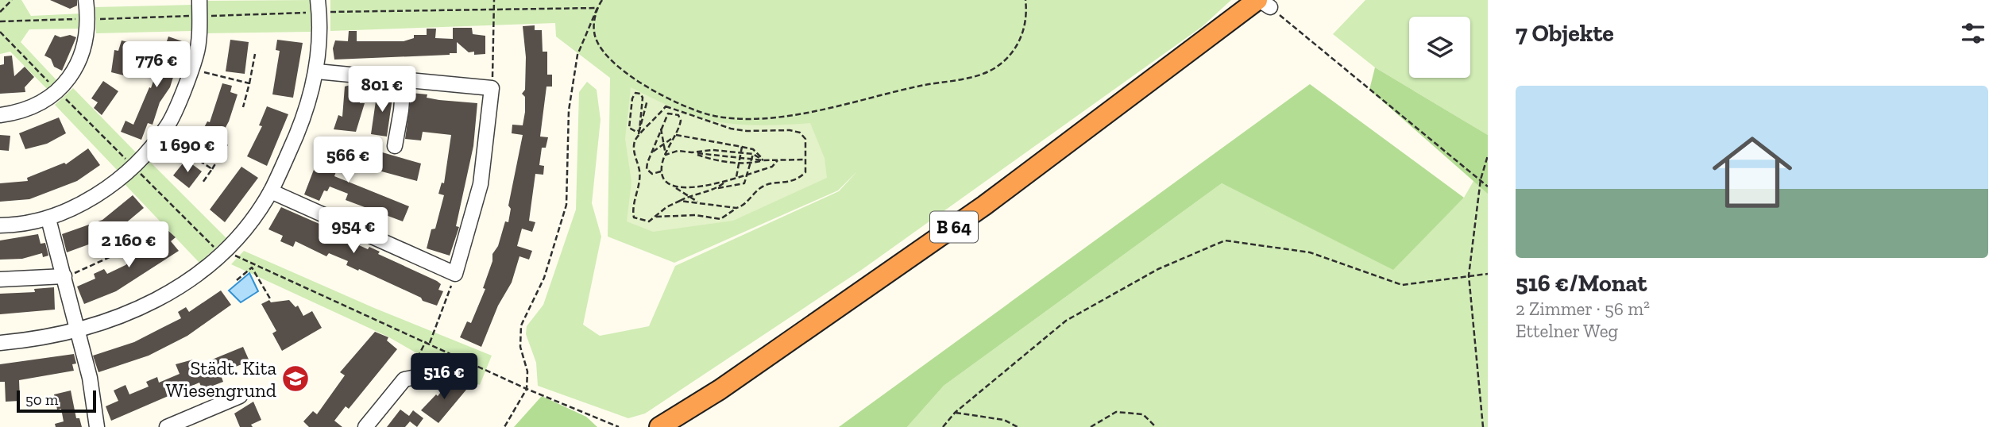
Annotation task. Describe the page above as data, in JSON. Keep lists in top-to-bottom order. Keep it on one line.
{"streets":{"highway":["B 64"]},"places":{"school or university":["Städt. Kita Wiesengrund"]},"scale_bar":"50 m","page":{"heading":"7 Objekte","price":["776 €","801 €","1 690 €","566 €","954 €","2 160 €","516 €"],"list":[{"name":"516 €/Monat","note":"2 Zimmer · 56 m² · Ettelner Weg"}],"scale":"50 m"}}
